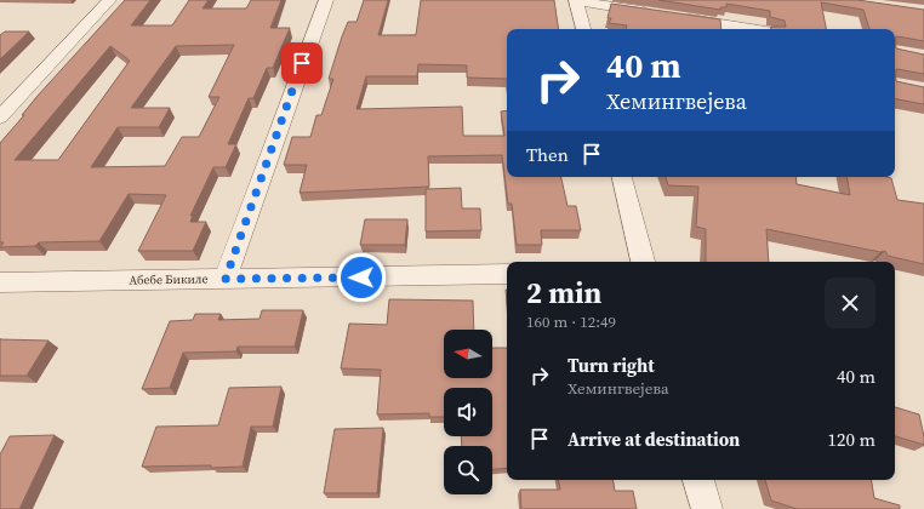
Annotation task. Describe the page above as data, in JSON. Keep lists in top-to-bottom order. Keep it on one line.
{"streets":{"street":["Абебе Бикиле"]},"north":"left","page":{"turn":["40 m","Хемингвејева"],"then":"Then","heading":["2 min","160 m · 12:49"],"list":[{"name":"Turn right","note":"Хемингвејева","value":"40 m"},{"name":"Arrive at destination","value":"120 m"}]}}
